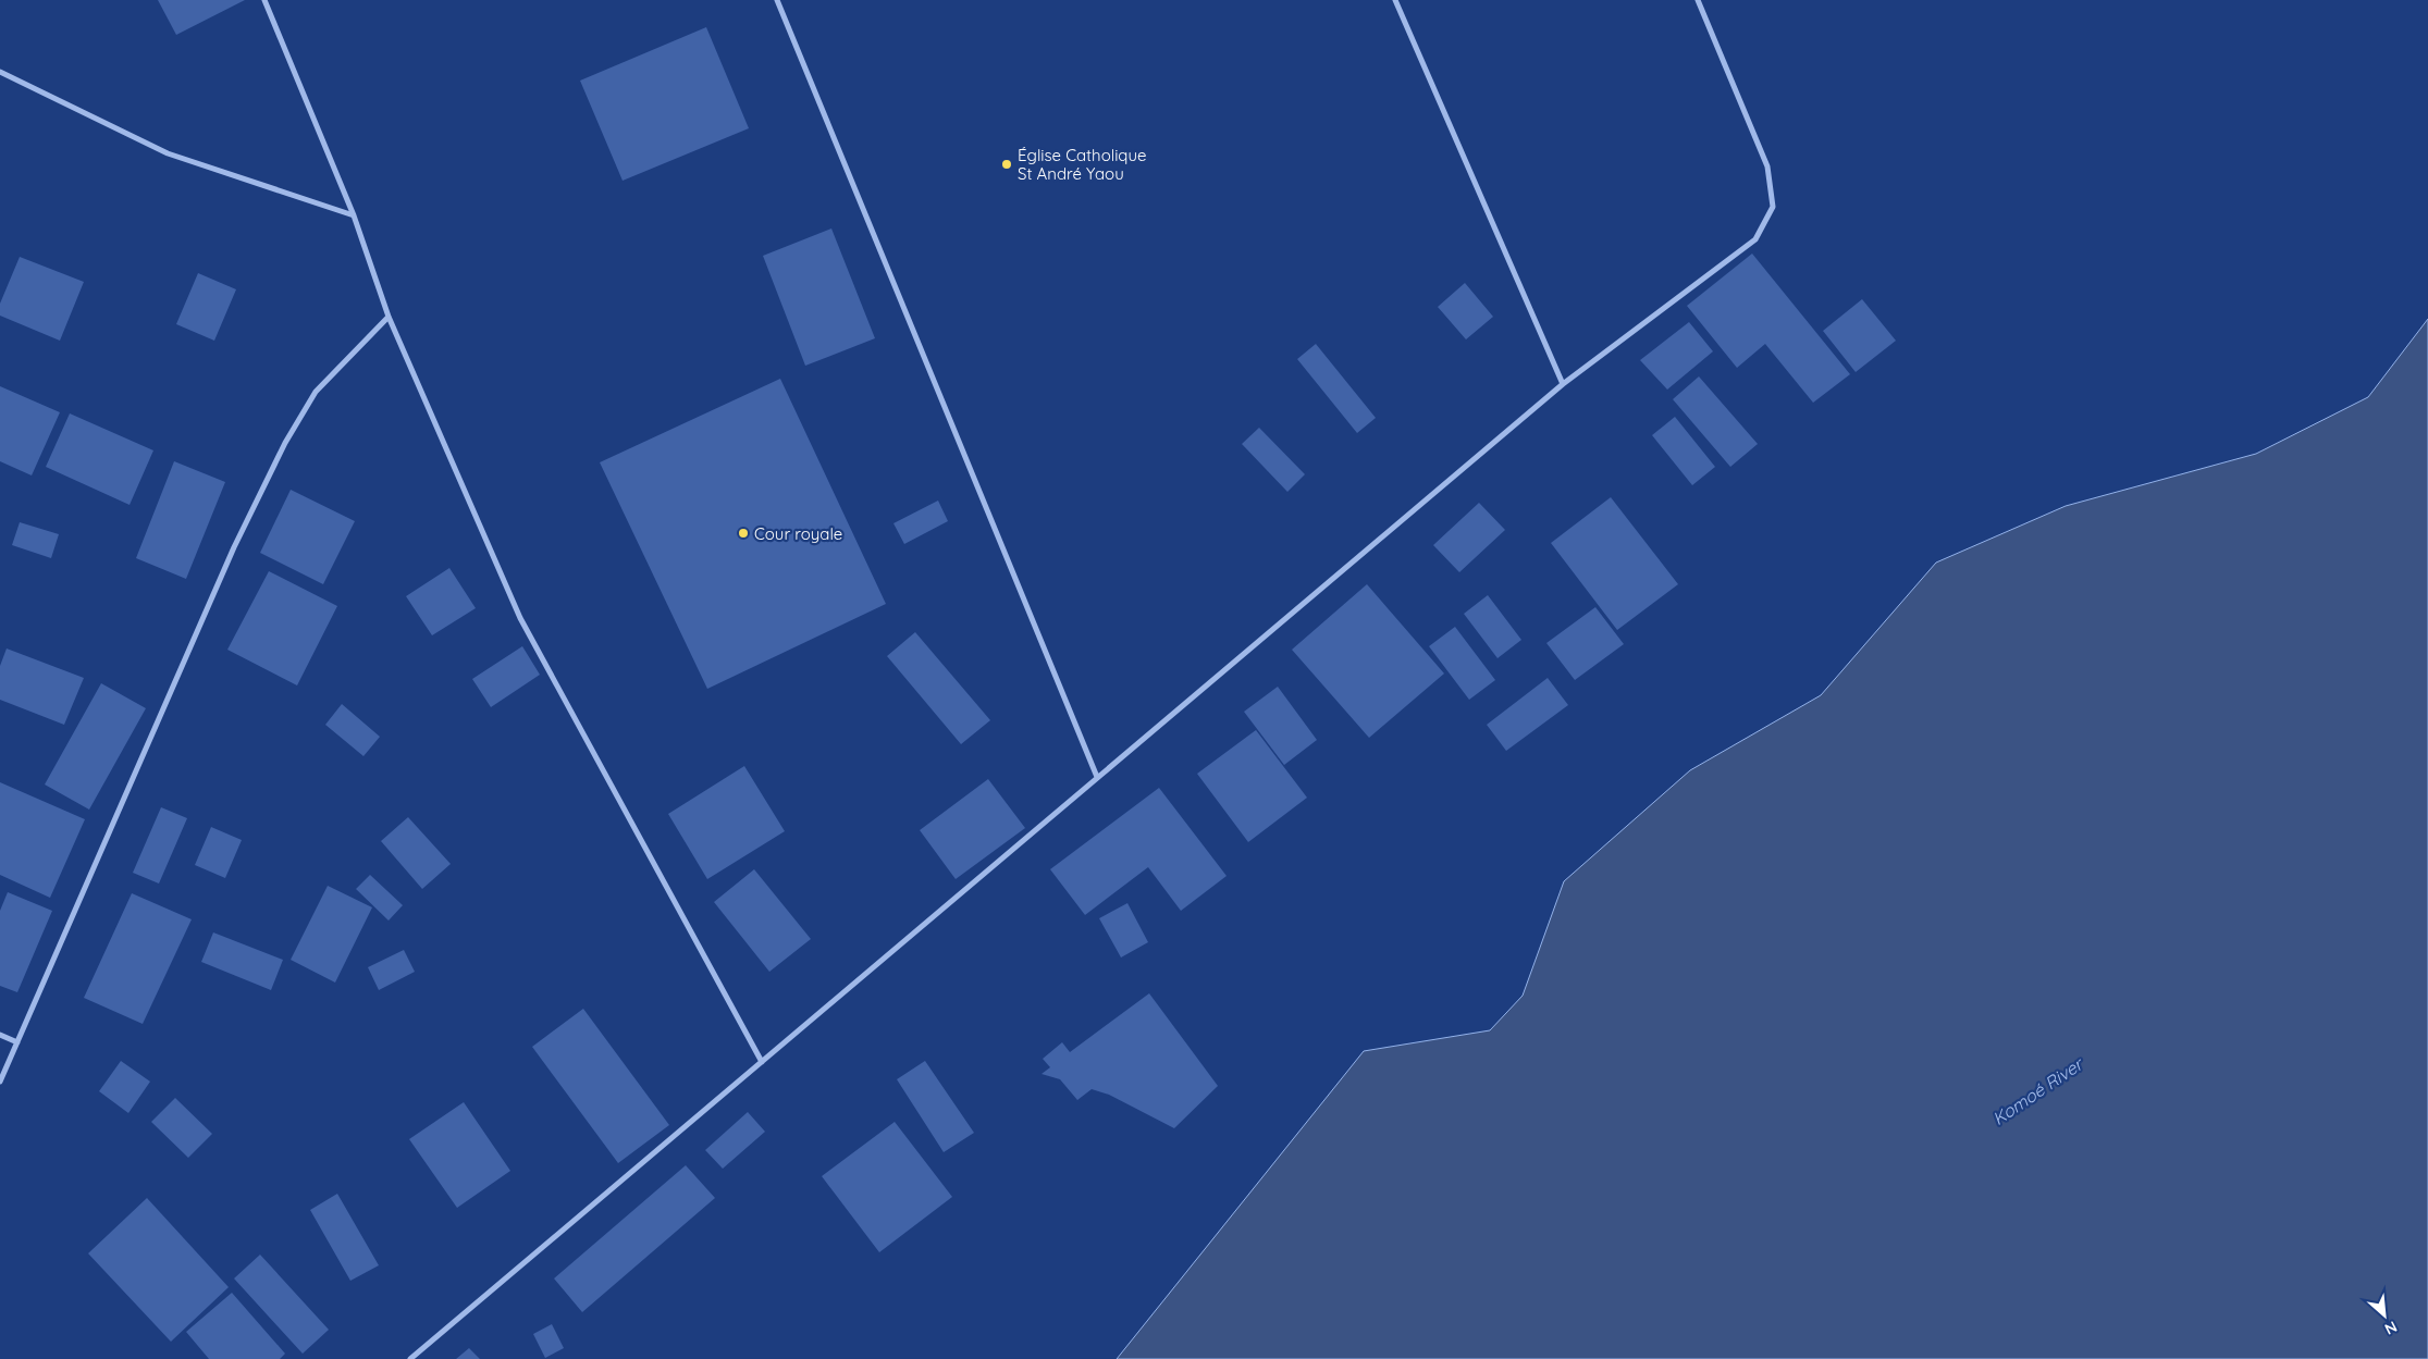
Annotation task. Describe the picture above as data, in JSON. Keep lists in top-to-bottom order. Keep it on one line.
{"water":["Komoé River"],"places":["Église Catholique St André Yaou","Cour royale"],"north":"bottom right"}
